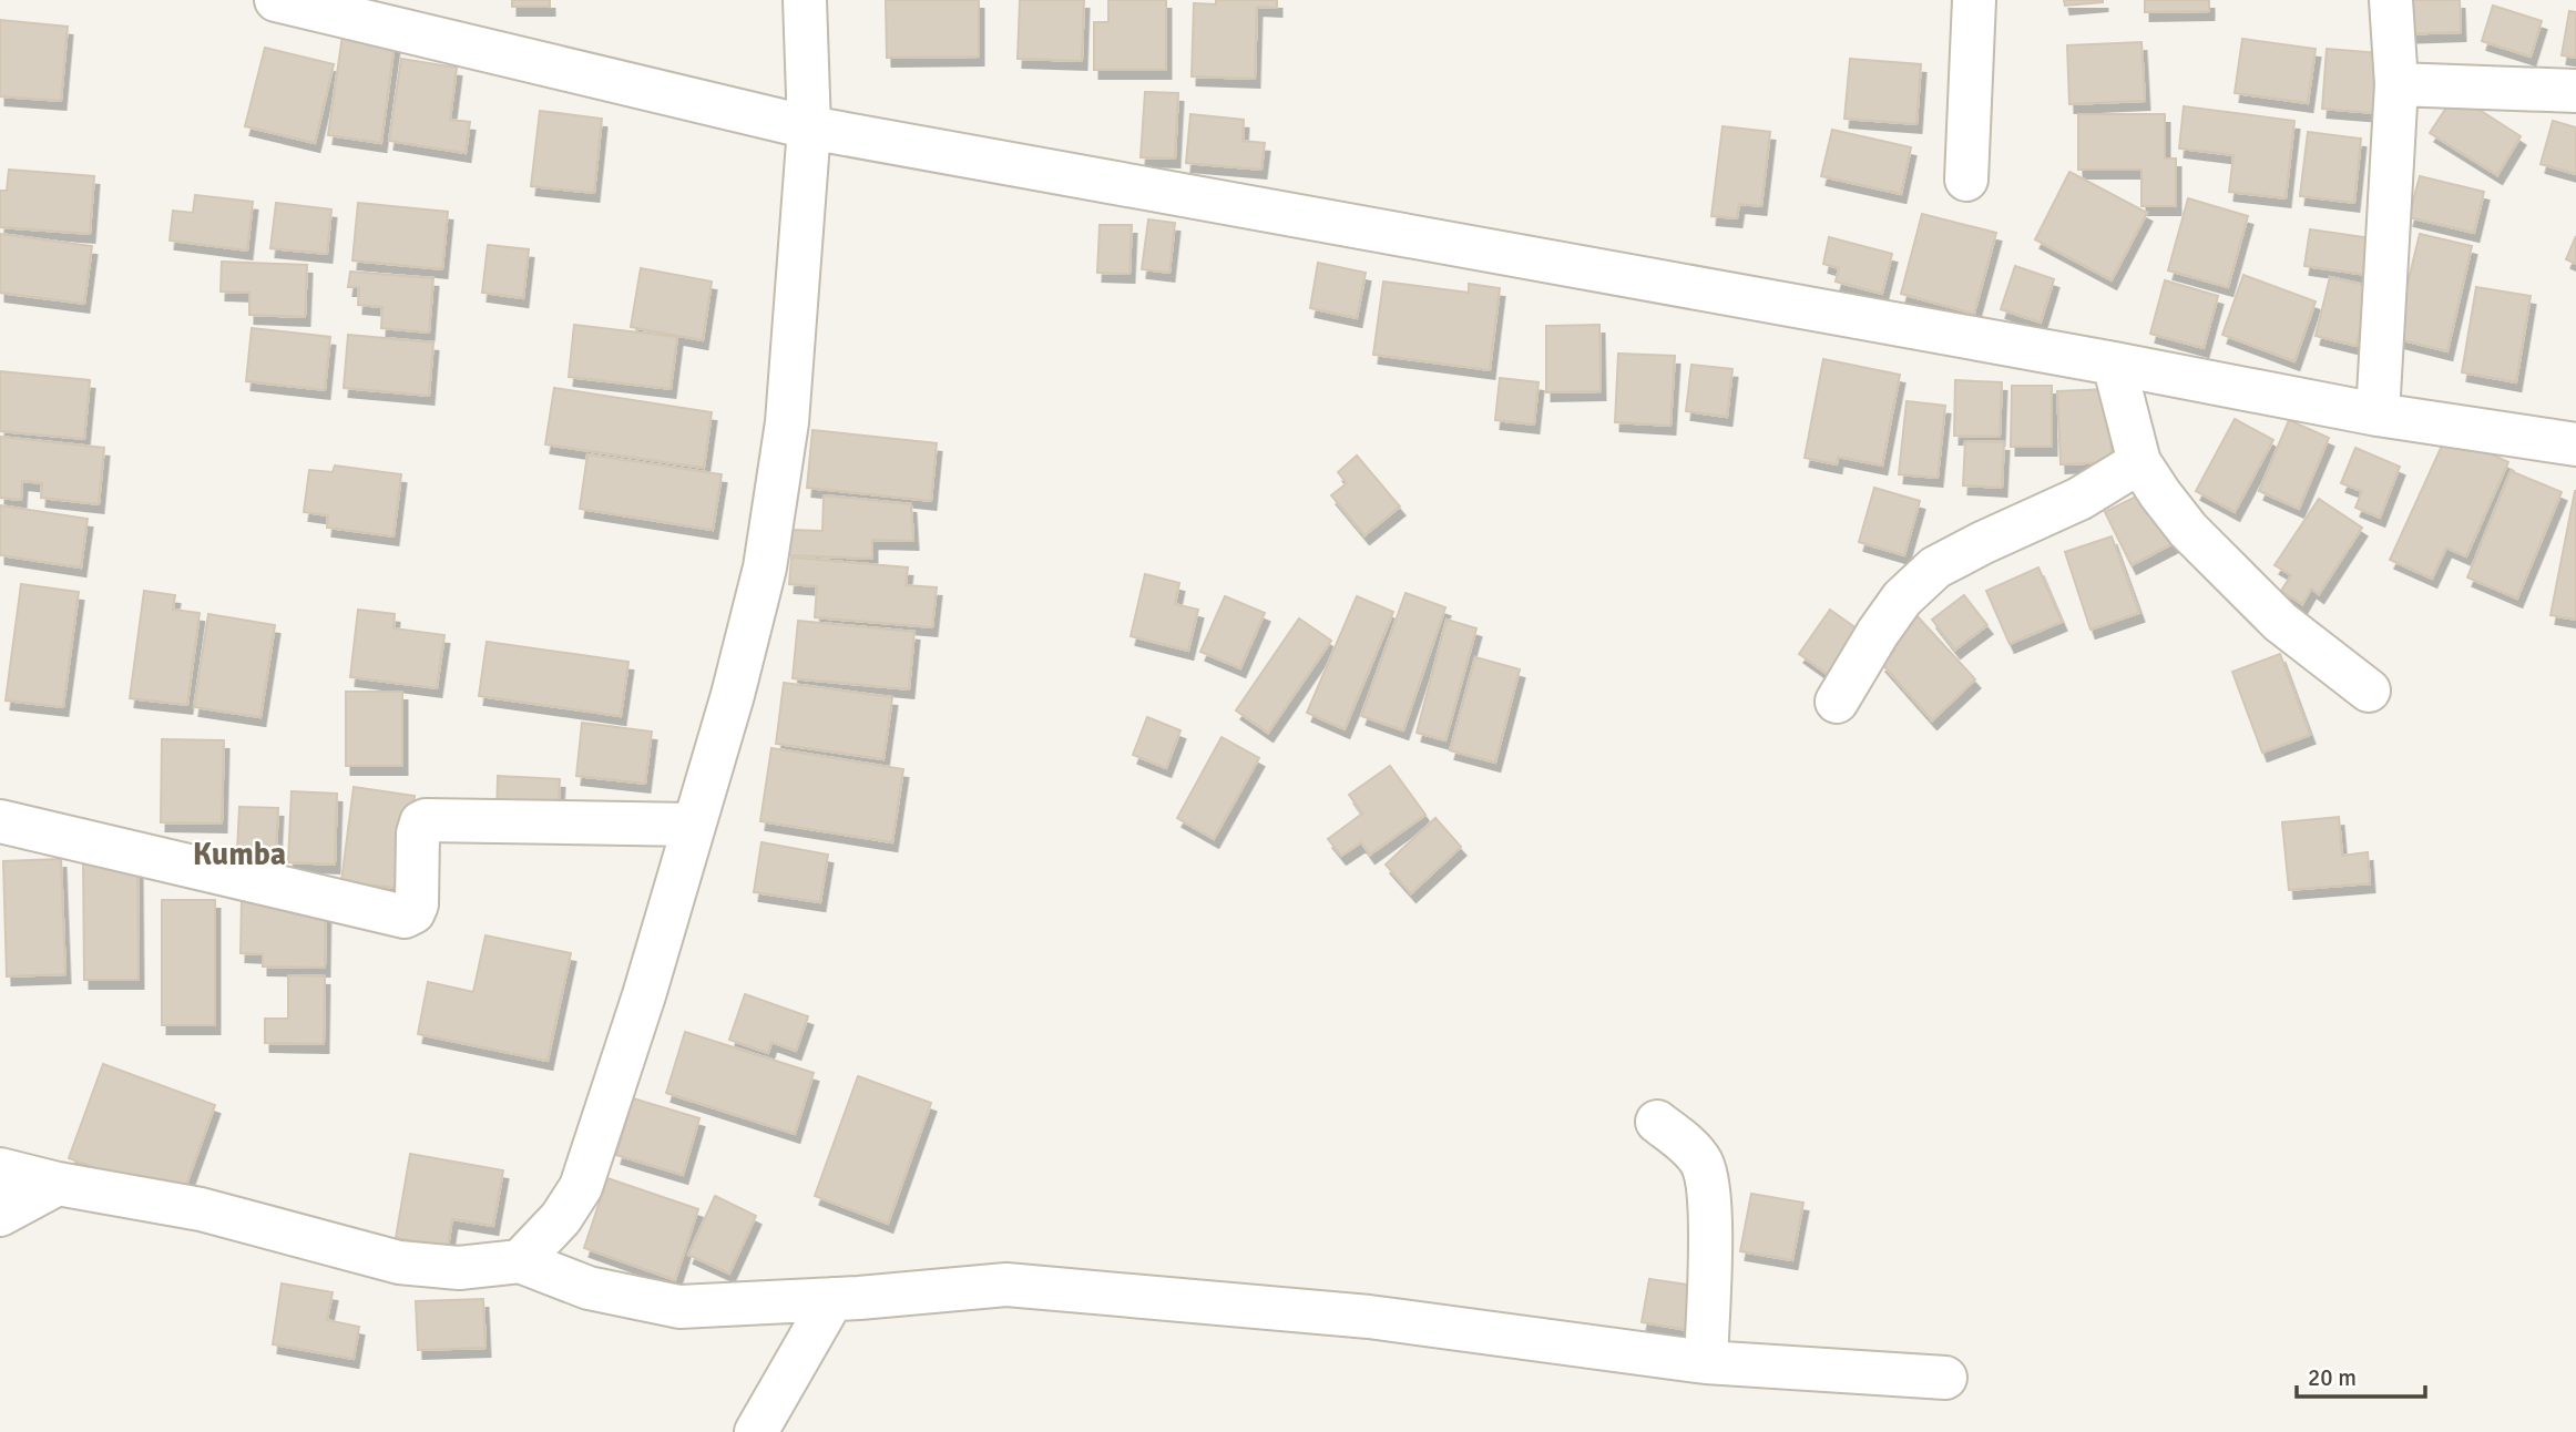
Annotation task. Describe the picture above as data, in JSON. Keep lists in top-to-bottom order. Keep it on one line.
{"districts":["Kumba"],"scale_bar":"20 m"}
